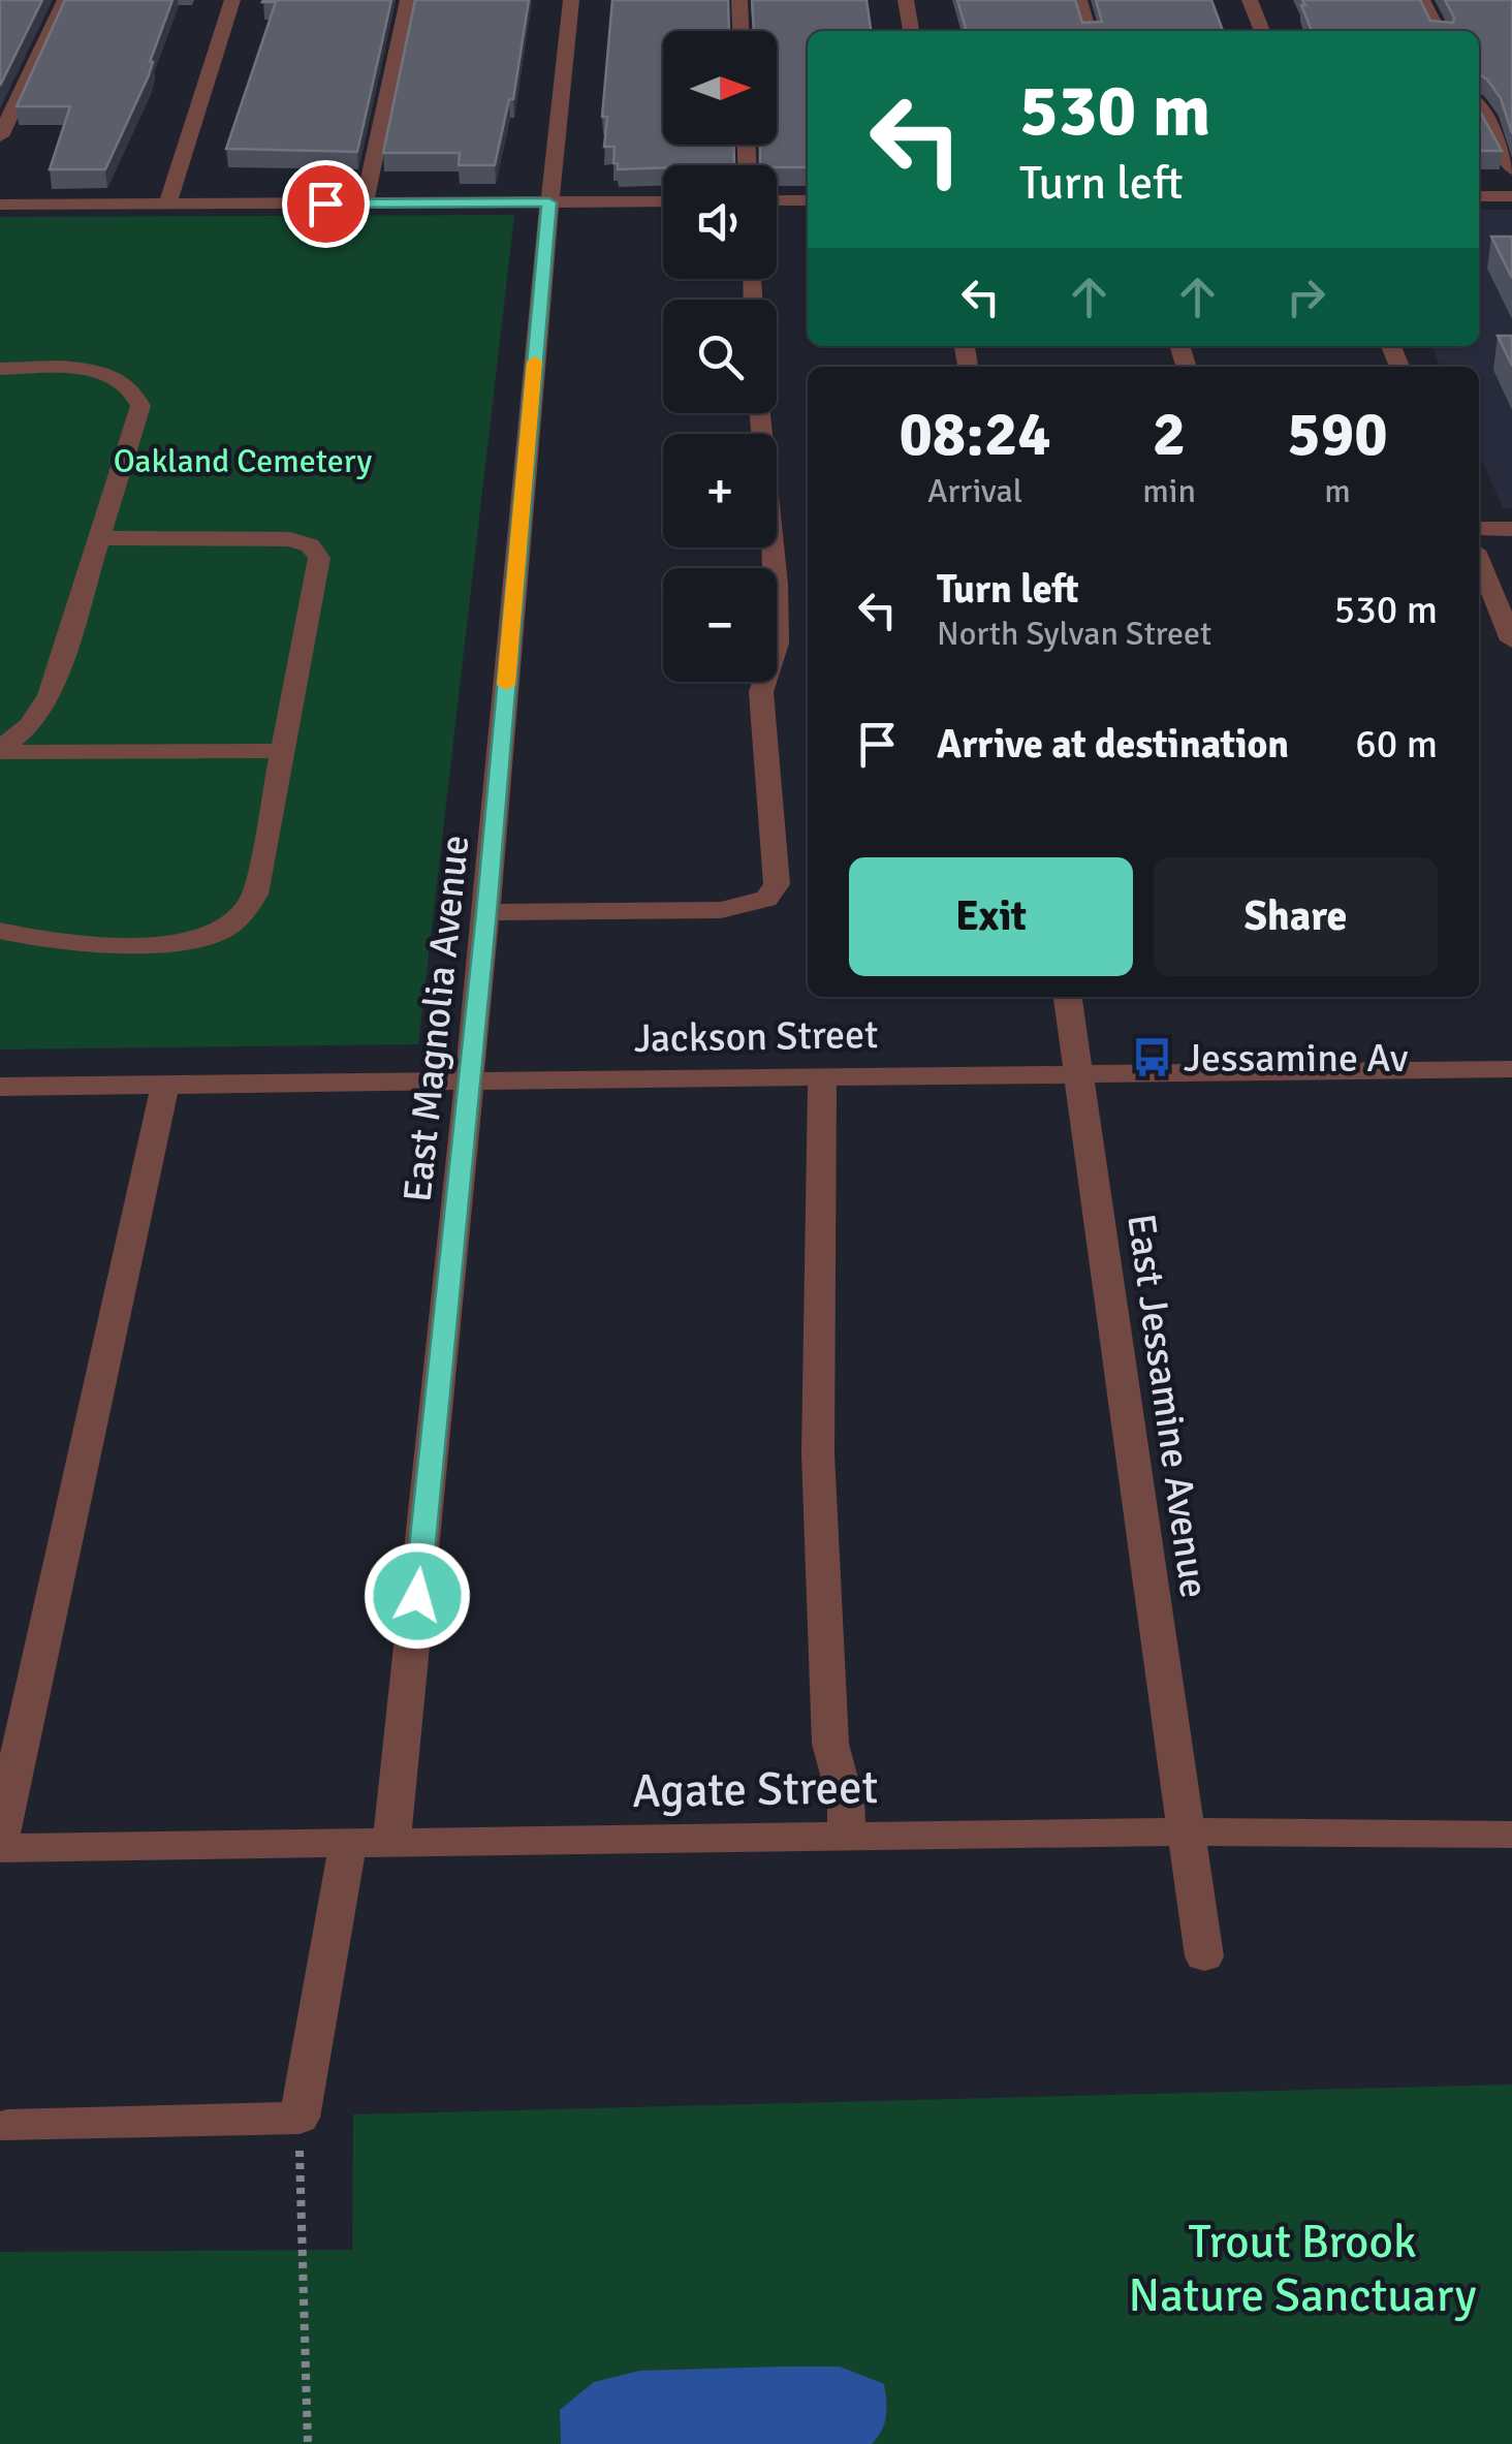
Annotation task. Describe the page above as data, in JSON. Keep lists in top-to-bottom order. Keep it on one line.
{"streets":{"street":["East Magnolia Avenue","Jackson Street","East Jessamine Avenue","Agate Street"]},"crossings":[["East Magnolia Avenue","Jackson Street"],["East Magnolia Avenue","Agate Street"],["Jackson Street","East Jessamine Avenue"],["East Jessamine Avenue","Agate Street"]],"parks":["Oakland Cemetery","Trout Brook Nature Sanctuary"],"places":{"bus stop":["Jessamine Av"]},"north":"right","page":{"map_buttons":["+","−"],"turn":["530 m","Turn left"],"eta":["08:24","Arrival","2","min","590","m"],"list":[{"name":"Turn left","note":"North Sylvan Street","value":"530 m"},{"name":"Arrive at destination","value":"60 m"}],"buttons":["Exit","Share"]}}
